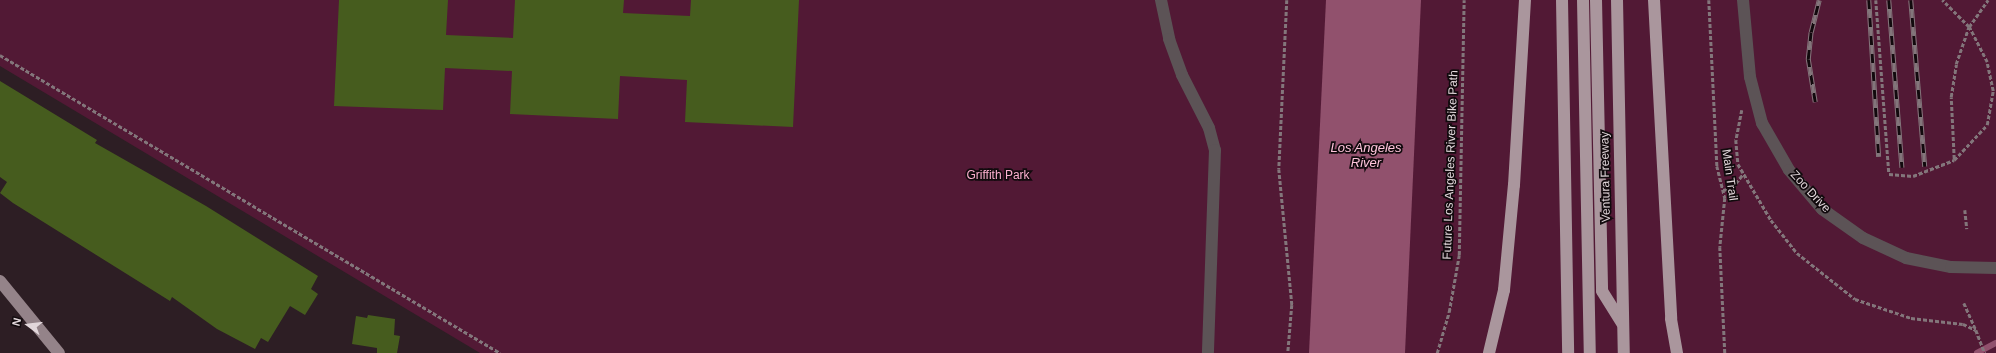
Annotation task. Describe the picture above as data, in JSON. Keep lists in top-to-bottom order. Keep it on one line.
{"streets":{"highway":["Ventura Freeway"],"street":["Zoo Drive"],"path":["Future Los Angeles River Bike Path","Main Trail"]},"water":["Los Angeles River"],"parks":["Griffith Park"],"north":"left"}
